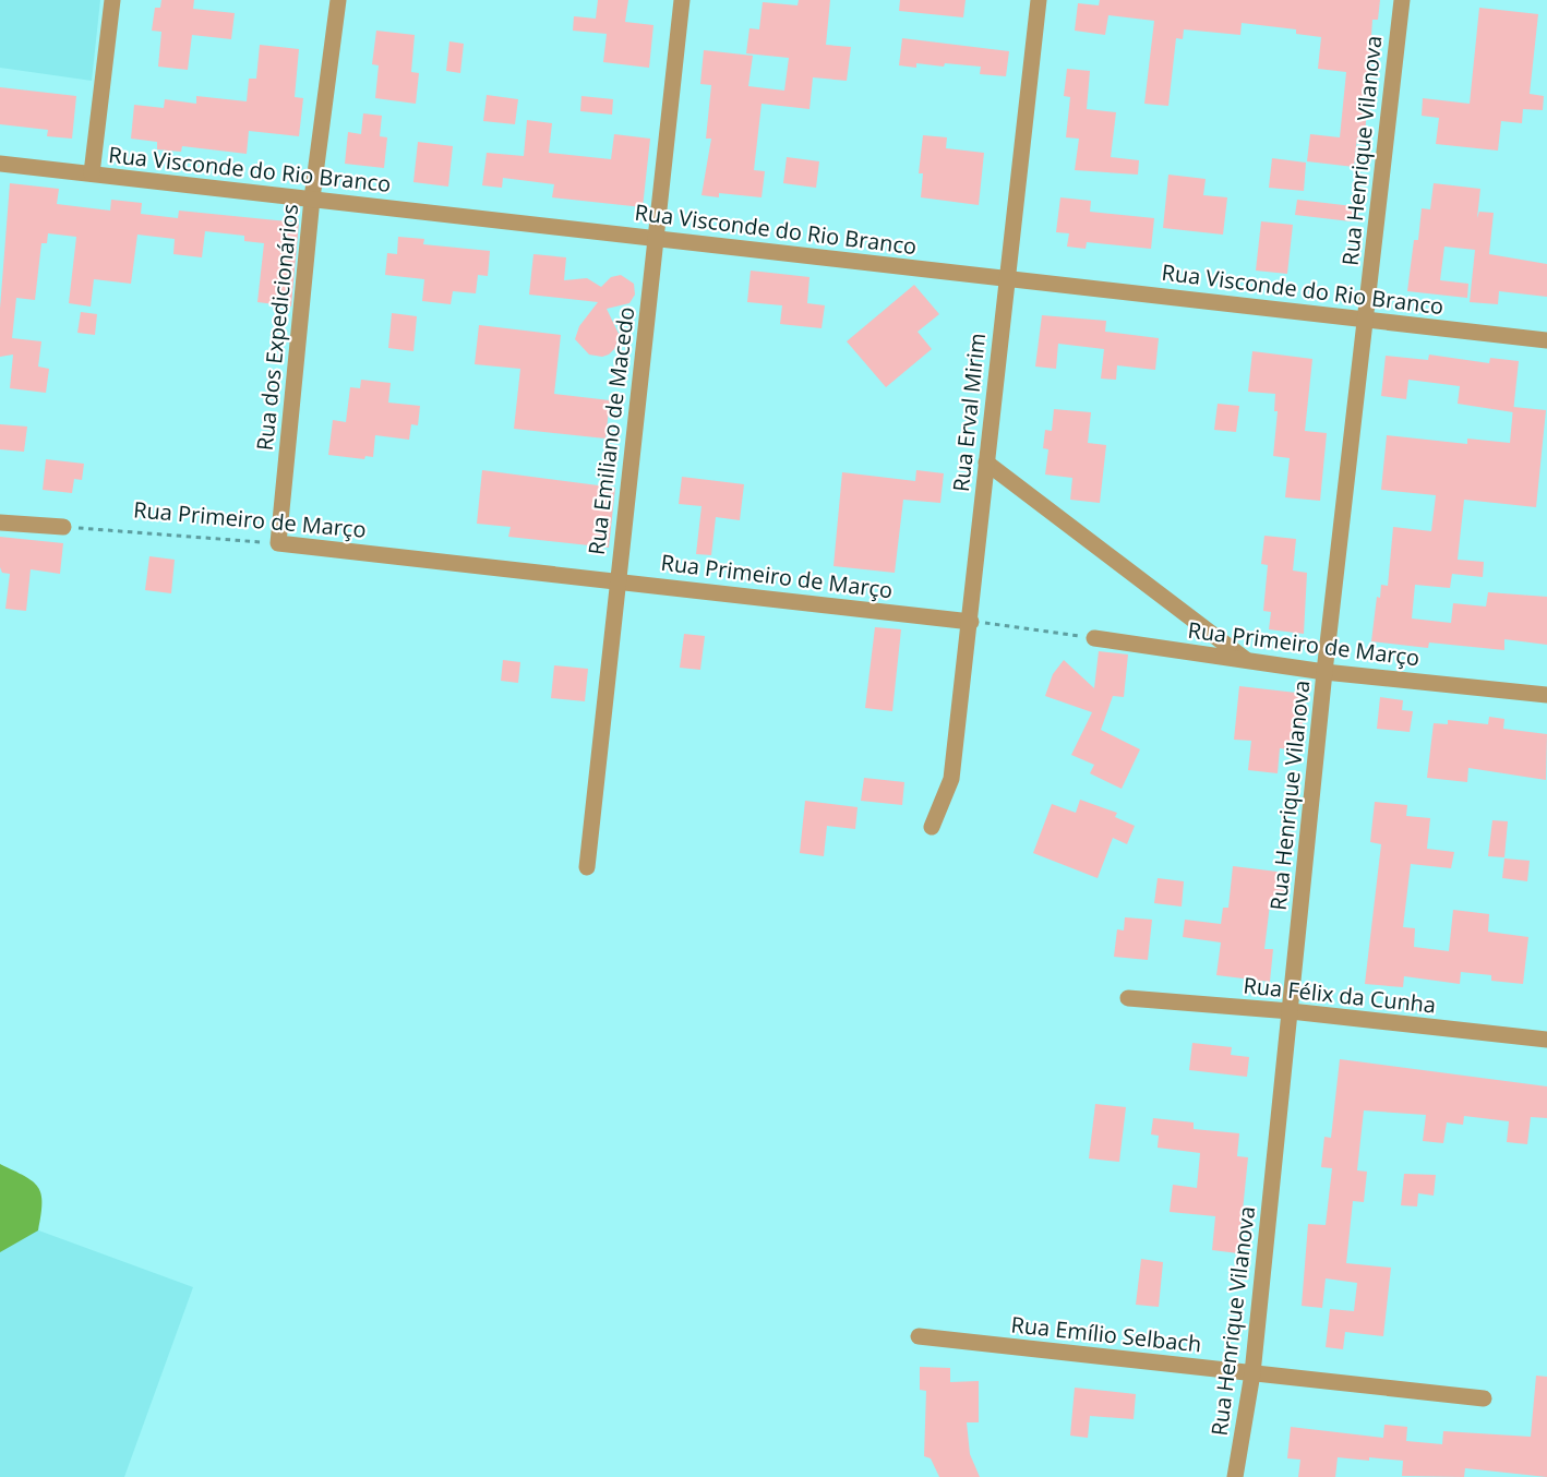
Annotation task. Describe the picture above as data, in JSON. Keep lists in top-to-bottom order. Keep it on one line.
{"streets":{"street":["Rua Henrique Vilanova","Rua Visconde do Rio Branco","Rua dos Expedicionários","Rua Erval Mirim","Rua Emiliano de Macedo","Rua Primeiro de Março","Rua Félix da Cunha","Rua Emílio Selbach"]},"crossings":[["Rua Henrique Vilanova","Rua Visconde do Rio Branco"],["Rua Henrique Vilanova","Rua Primeiro de Março"],["Rua Henrique Vilanova","Rua Félix da Cunha"],["Rua Henrique Vilanova","Rua Emílio Selbach"],["Rua Visconde do Rio Branco","Rua dos Expedicionários"],["Rua Visconde do Rio Branco","Rua Erval Mirim"],["Rua Visconde do Rio Branco","Rua Emiliano de Macedo"],["Rua dos Expedicionários","Rua Primeiro de Março"],["Rua Erval Mirim","Rua Primeiro de Março"],["Rua Emiliano de Macedo","Rua Primeiro de Março"]]}
